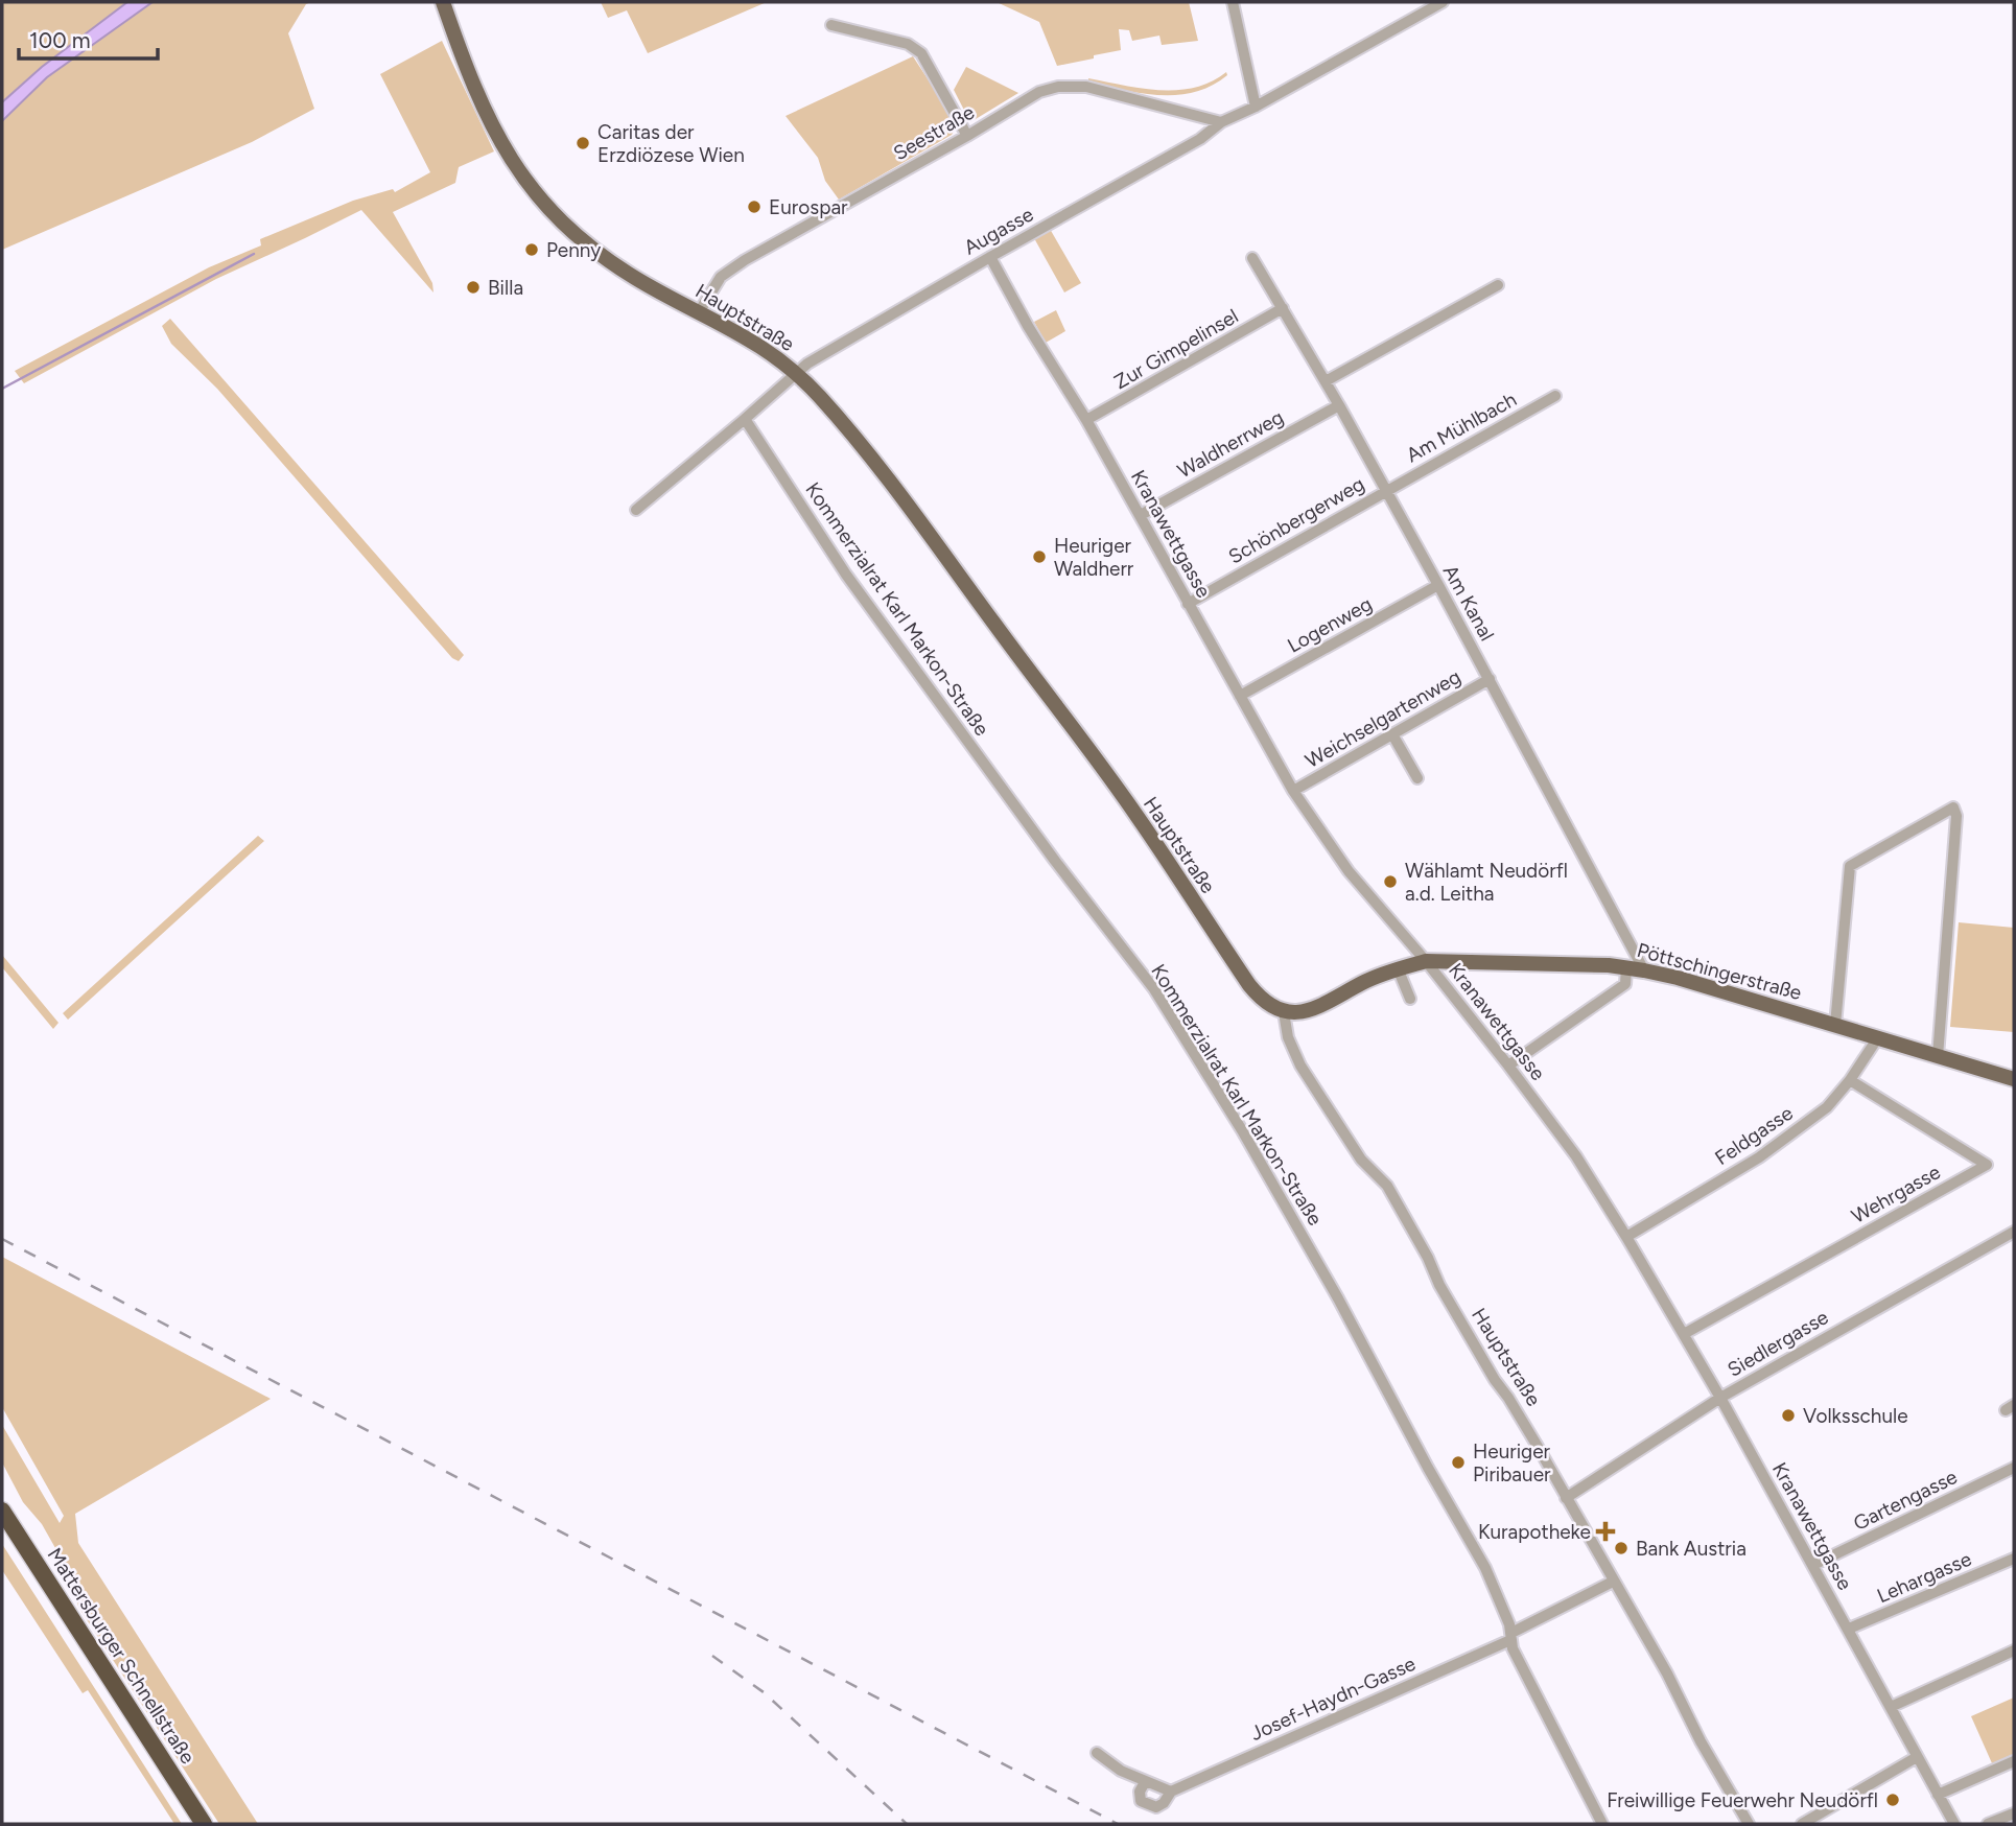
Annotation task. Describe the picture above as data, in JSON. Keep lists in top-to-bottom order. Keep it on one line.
{"streets":{"highway":["Mattersburger Schnellstraße"],"main road":["Hauptstraße","Pöttschingerstraße"],"street":["Seestraße","Augasse","Zur Gimpelinsel","Am Mühlbach","Waldherrweg","Schönbergerweg","Kranawettgasse","Am Kanal","Kommerzialrat Karl Markon-Straße","Logenweg","Weichselgartenweg","Feldgasse","Wehrgasse","Siedlergasse","Gartengasse","Lehargasse","Josef-Haydn-Gasse"]},"crossings":[["Seestraße","Augasse"],["Seestraße","Hauptstraße"],["Augasse","Hauptstraße"],["Augasse","Kranawettgasse"],["Hauptstraße","Pöttschingerstraße"],["Hauptstraße","Siedlergasse"],["Hauptstraße","Josef-Haydn-Gasse"],["Zur Gimpelinsel","Kranawettgasse"],["Zur Gimpelinsel","Am Kanal"],["Am Mühlbach","Schönbergerweg"],["Am Mühlbach","Am Kanal"],["Waldherrweg","Kranawettgasse"],["Waldherrweg","Am Kanal"],["Schönbergerweg","Kranawettgasse"],["Schönbergerweg","Am Kanal"],["Kranawettgasse","Logenweg"],["Kranawettgasse","Weichselgartenweg"],["Kranawettgasse","Pöttschingerstraße"],["Kranawettgasse","Feldgasse"],["Kranawettgasse","Wehrgasse"],["Kranawettgasse","Siedlergasse"],["Kranawettgasse","Gartengasse"],["Kranawettgasse","Lehargasse"],["Am Kanal","Logenweg"],["Am Kanal","Weichselgartenweg"],["Am Kanal","Pöttschingerstraße"],["Kommerzialrat Karl Markon-Straße","Josef-Haydn-Gasse"],["Pöttschingerstraße","Feldgasse"],["Feldgasse","Wehrgasse"]],"places":{"other":["Caritas der Erzdiözese Wien","Eurospar","Penny","Billa","Heuriger Waldherr","Wählamt Neudörfl a.d. Leitha","Volksschule","Heuriger Piribauer","Bank Austria","Freiwillige Feuerwehr Neudörfl"],"health":["Kurapotheke"]},"scale_bar":"100 m"}
